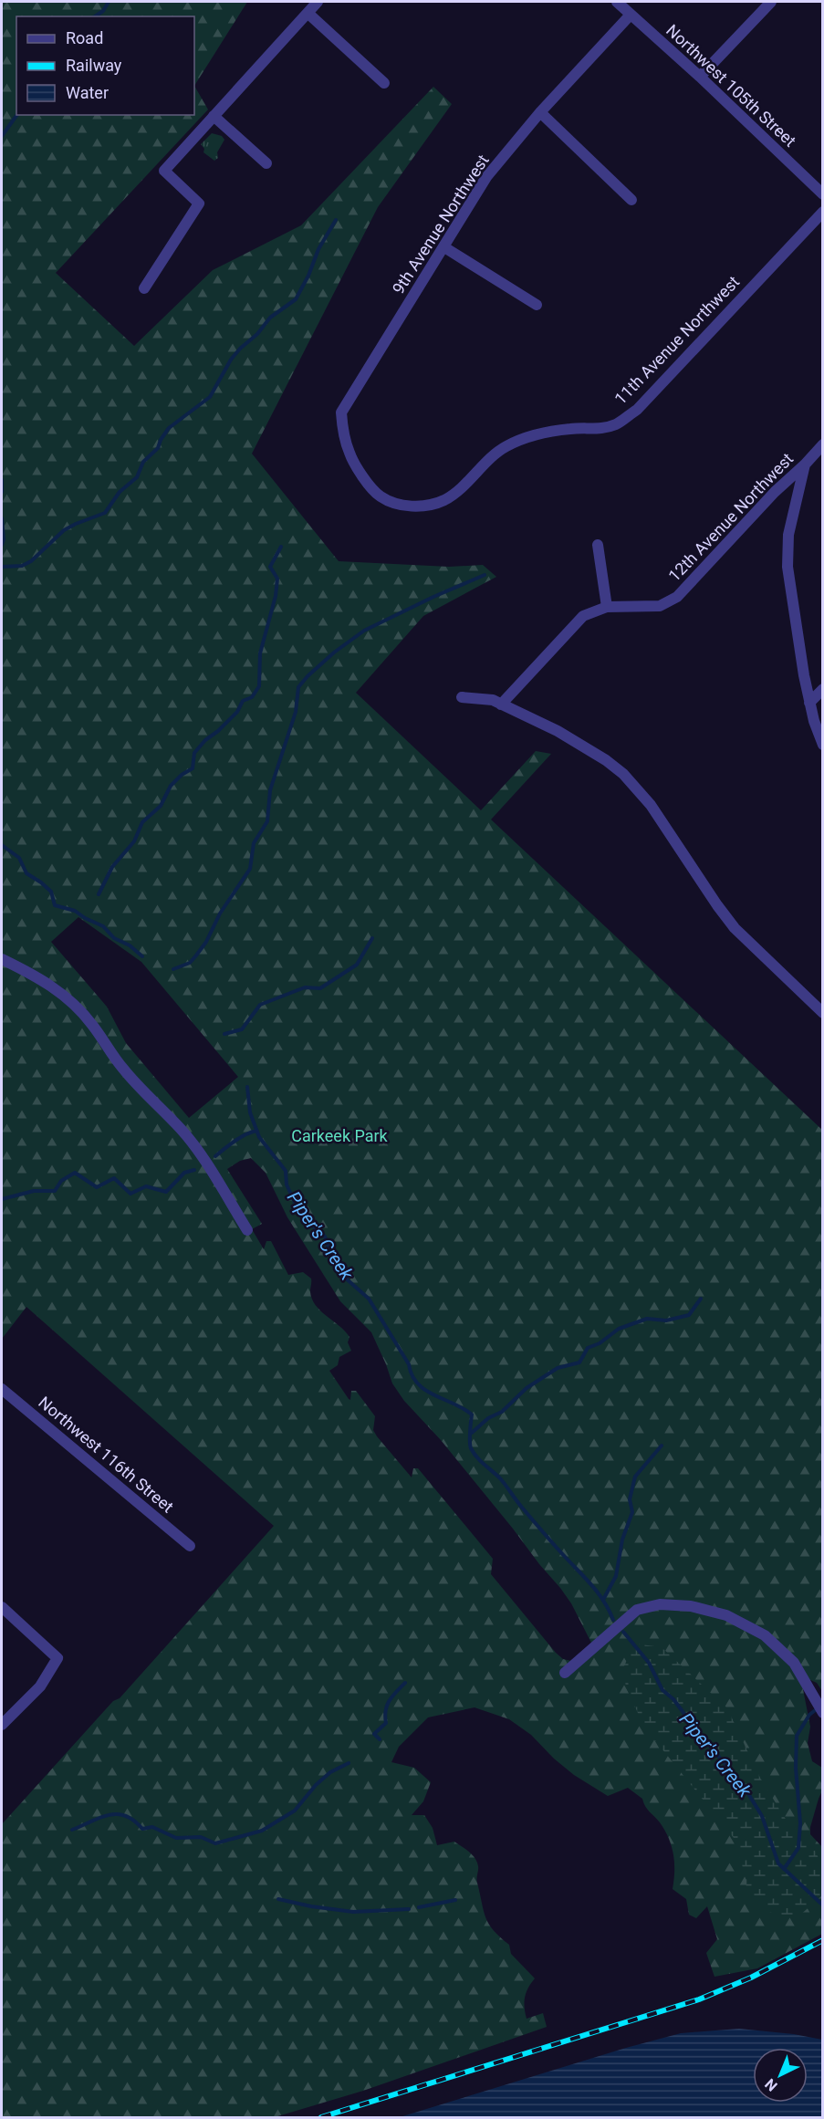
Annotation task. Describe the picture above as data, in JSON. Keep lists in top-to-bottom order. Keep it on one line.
{"streets":{"street":["Northwest 105th Street","9th Avenue Northwest","11th Avenue Northwest","12th Avenue Northwest","Northwest 116th Street"]},"crossings":[["Northwest 105th Street","9th Avenue Northwest"],["9th Avenue Northwest","11th Avenue Northwest"]],"water":["Piper's Creek"],"parks":["Carkeek Park"],"legend":["Road","Railway","Water"],"north":"bottom left"}
